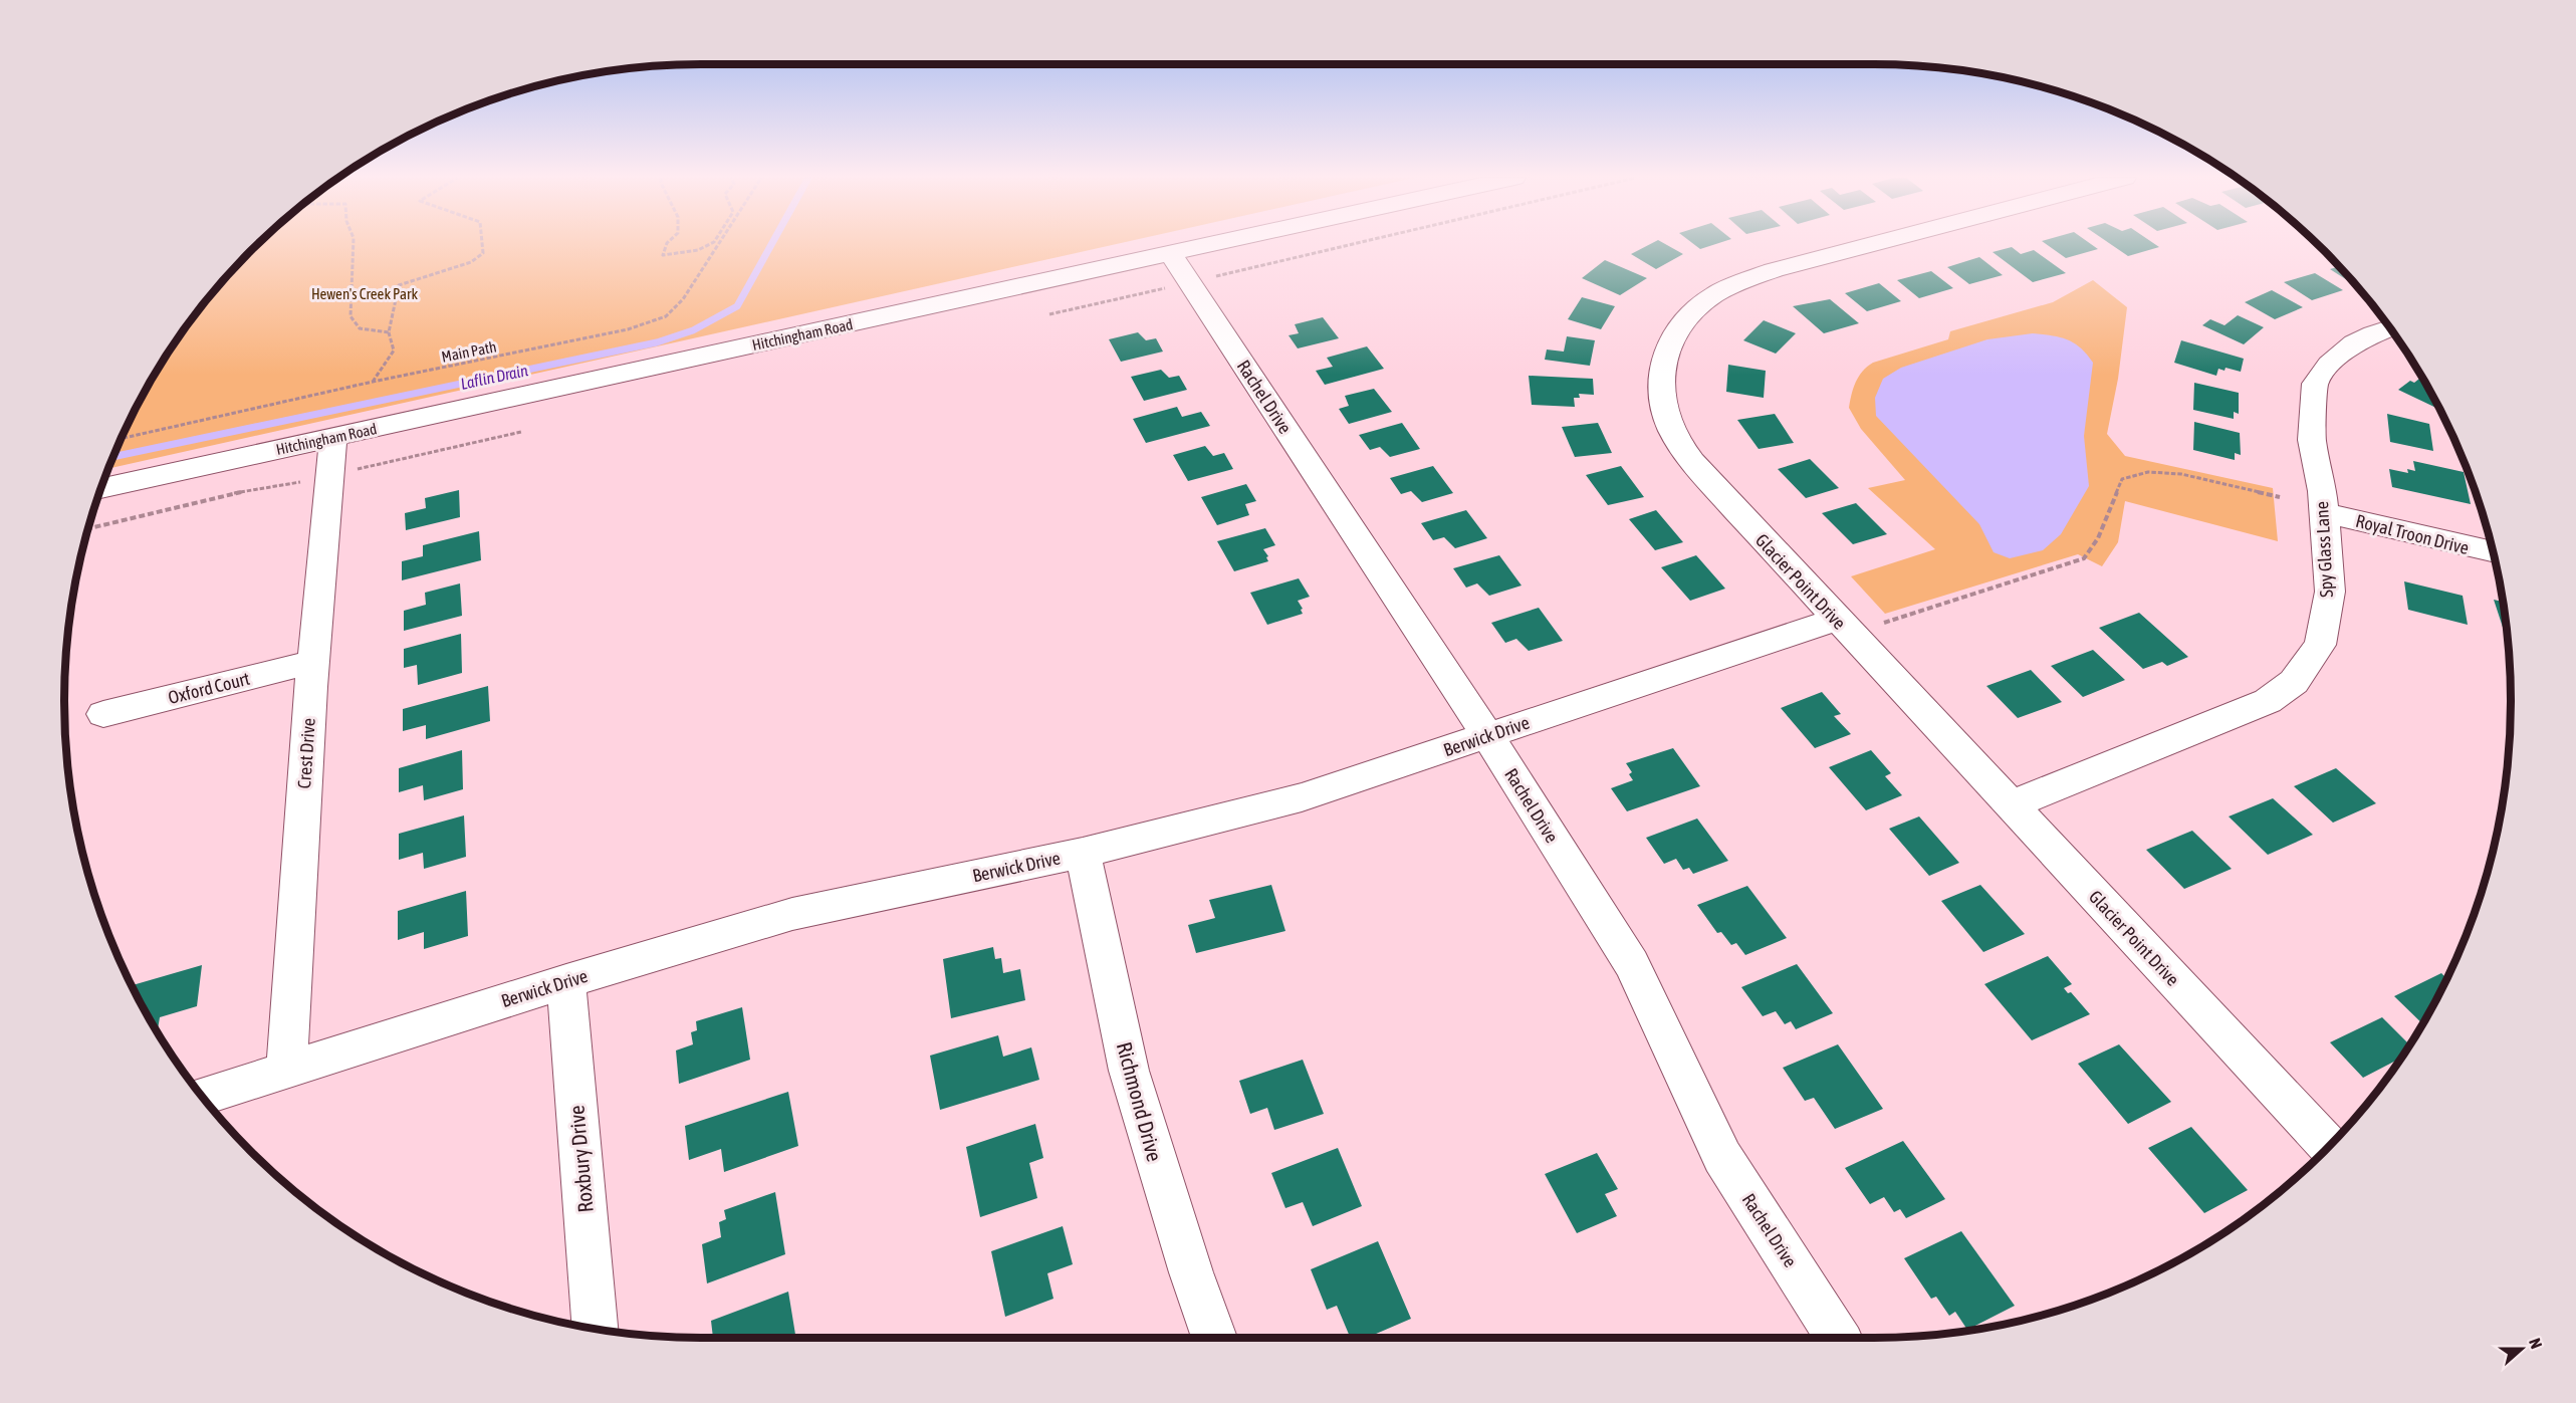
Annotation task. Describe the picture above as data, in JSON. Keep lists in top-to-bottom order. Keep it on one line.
{"streets":{"street":["Hitchingham Road","Rachel Drive","Royal Troon Drive","Spy Glass Lane","Glacier Point Drive","Oxford Court","Berwick Drive","Crest Drive","Richmond Drive","Roxbury Drive"],"path":["Main Path"]},"crossings":[["Hitchingham Road","Rachel Drive"],["Hitchingham Road","Crest Drive"],["Rachel Drive","Berwick Drive"],["Royal Troon Drive","Spy Glass Lane"],["Spy Glass Lane","Glacier Point Drive"],["Glacier Point Drive","Berwick Drive"],["Oxford Court","Crest Drive"],["Berwick Drive","Crest Drive"],["Berwick Drive","Richmond Drive"],["Berwick Drive","Roxbury Drive"]],"water":["Laflin Drain"],"parks":["Hewen's Creek Park"],"north":"right"}
